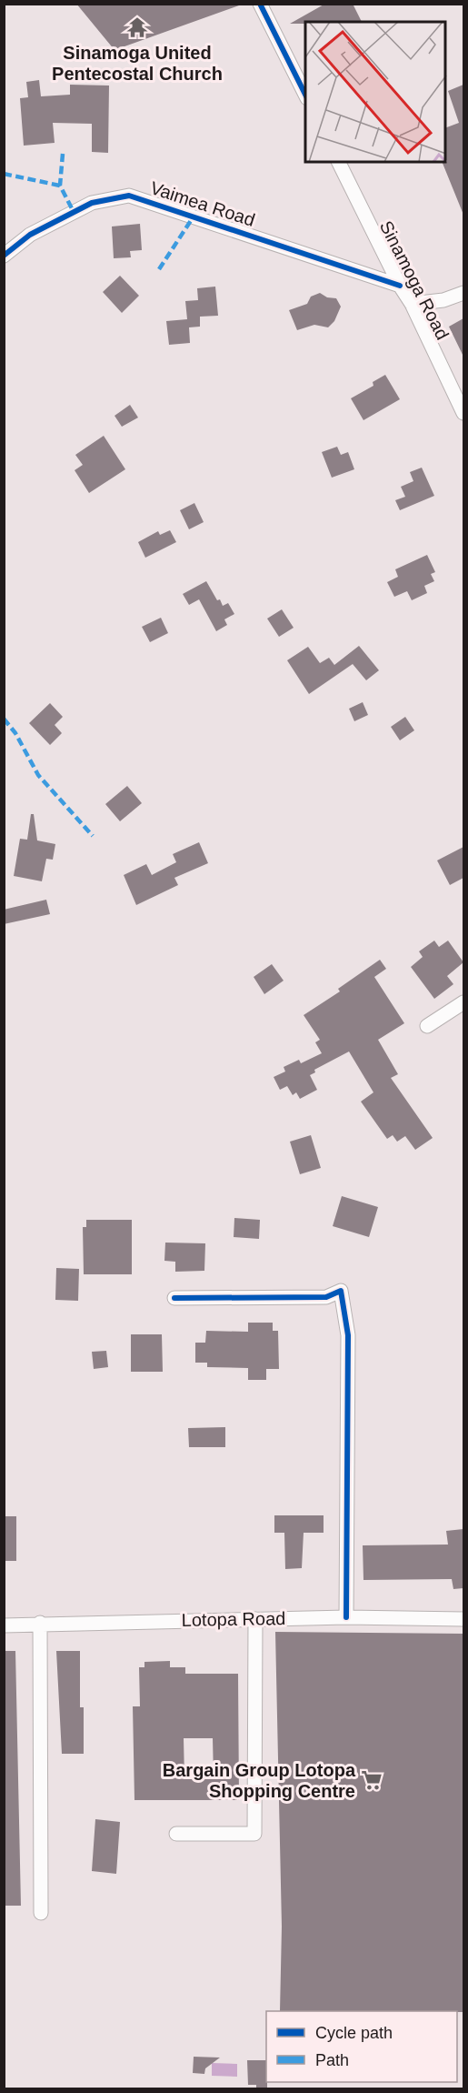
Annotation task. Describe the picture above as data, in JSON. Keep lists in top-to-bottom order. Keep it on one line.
{"streets":{"street":["Vaimea Road","Sinamoga Road","Lotopa Road"]},"crossings":[["Vaimea Road","Sinamoga Road"]],"places":{"temple":["Sinamoga United Pentecostal Church"],"supermarket":["Bargain Group Lotopa Shopping Centre"]},"legend":["Cycle path","Path"]}
